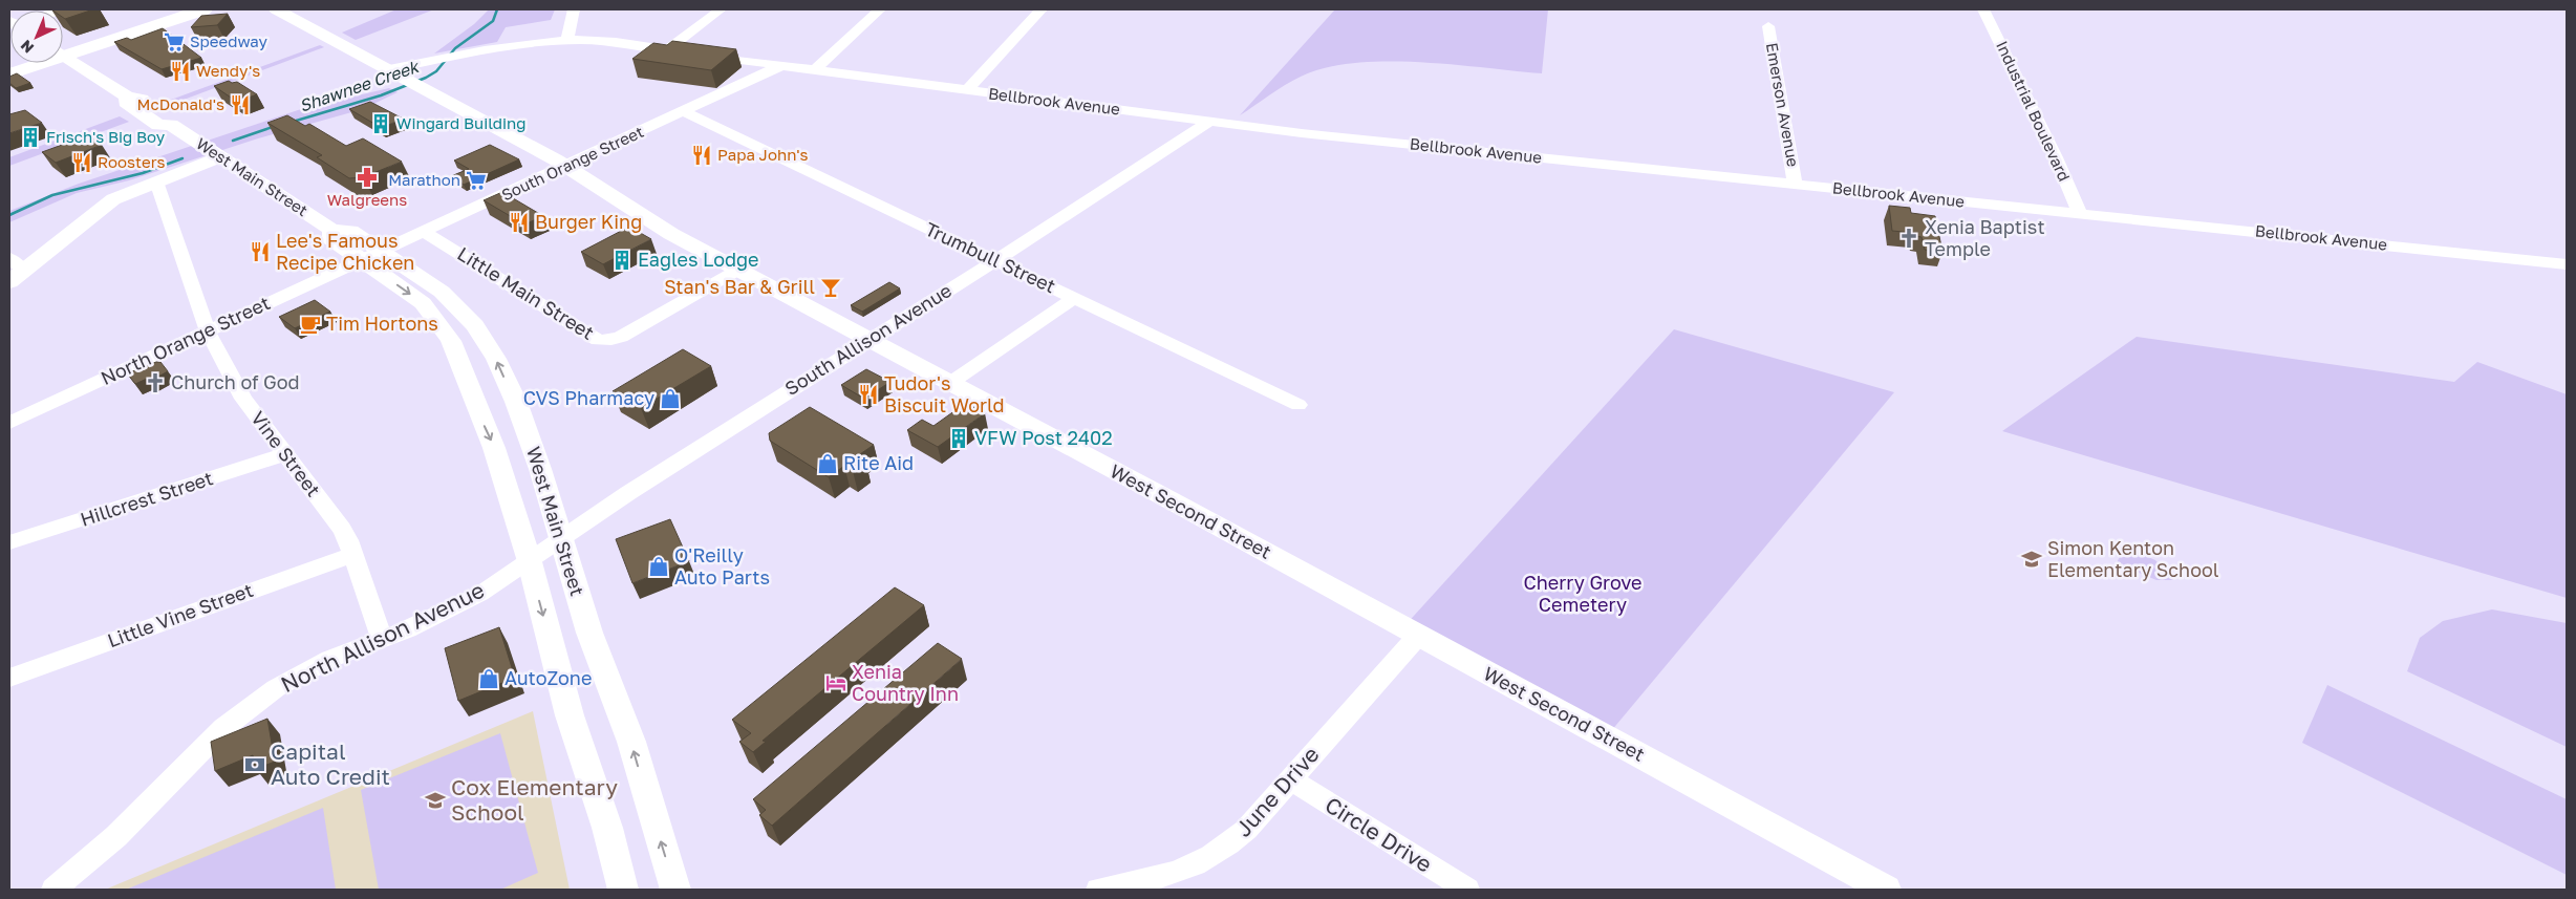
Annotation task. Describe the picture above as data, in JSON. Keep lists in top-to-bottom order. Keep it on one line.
{"streets":{"main road":["West Main Street","West Second Street"],"street":["Bellbrook Avenue","Emerson Avenue","Industrial Boulevard","South Orange Street","Trumbull Street","Little Main Street","South Allison Avenue","North Orange Street","Vine Street","Hillcrest Street","Little Vine Street","North Allison Avenue","June Drive","Circle Drive"]},"crossings":[["Bellbrook Avenue","Emerson Avenue"],["Bellbrook Avenue","Industrial Boulevard"],["Bellbrook Avenue","South Orange Street"],["Bellbrook Avenue","South Allison Avenue"],["South Orange Street","West Main Street"],["South Orange Street","Trumbull Street"],["South Orange Street","Little Main Street"],["South Orange Street","North Orange Street"],["South Orange Street","West Second Street"],["West Main Street","South Allison Avenue"],["West Main Street","North Orange Street"],["West Main Street","North Allison Avenue"],["Trumbull Street","South Allison Avenue"],["Little Main Street","West Second Street"],["South Allison Avenue","West Second Street"],["South Allison Avenue","North Allison Avenue"],["North Orange Street","Vine Street"],["Vine Street","Hillcrest Street"],["Vine Street","Little Vine Street"],["Vine Street","North Allison Avenue"],["West Second Street","June Drive"],["June Drive","Circle Drive"]],"water":["Shawnee Creek"],"parks":["Cherry Grove Cemetery"],"places":{"supermarket":["Speedway","Marathon"],"restaurant":["Wendy's","McDonald's","Papa John's","Roosters","Burger King","Lee's Famous Recipe Chicken","Tudor's Biscuit World"],"building":["Wingard Building","Frisch's Big Boy","Eagles Lodge","VFW Post 2402"],"pharmacy":["Walgreens"],"church":["Xenia Baptist Temple","Church of God"],"bar":["Stan's Bar & Grill"],"cafe":["Tim Hortons"],"shop":["CVS Pharmacy","Rite Aid","O'Reilly Auto Parts","AutoZone"],"school or university":["Simon Kenton Elementary School","Cox Elementary School"],"hotel":["Xenia Country Inn"],"bank":["Capital Auto Credit"]},"north":"bottom left"}
